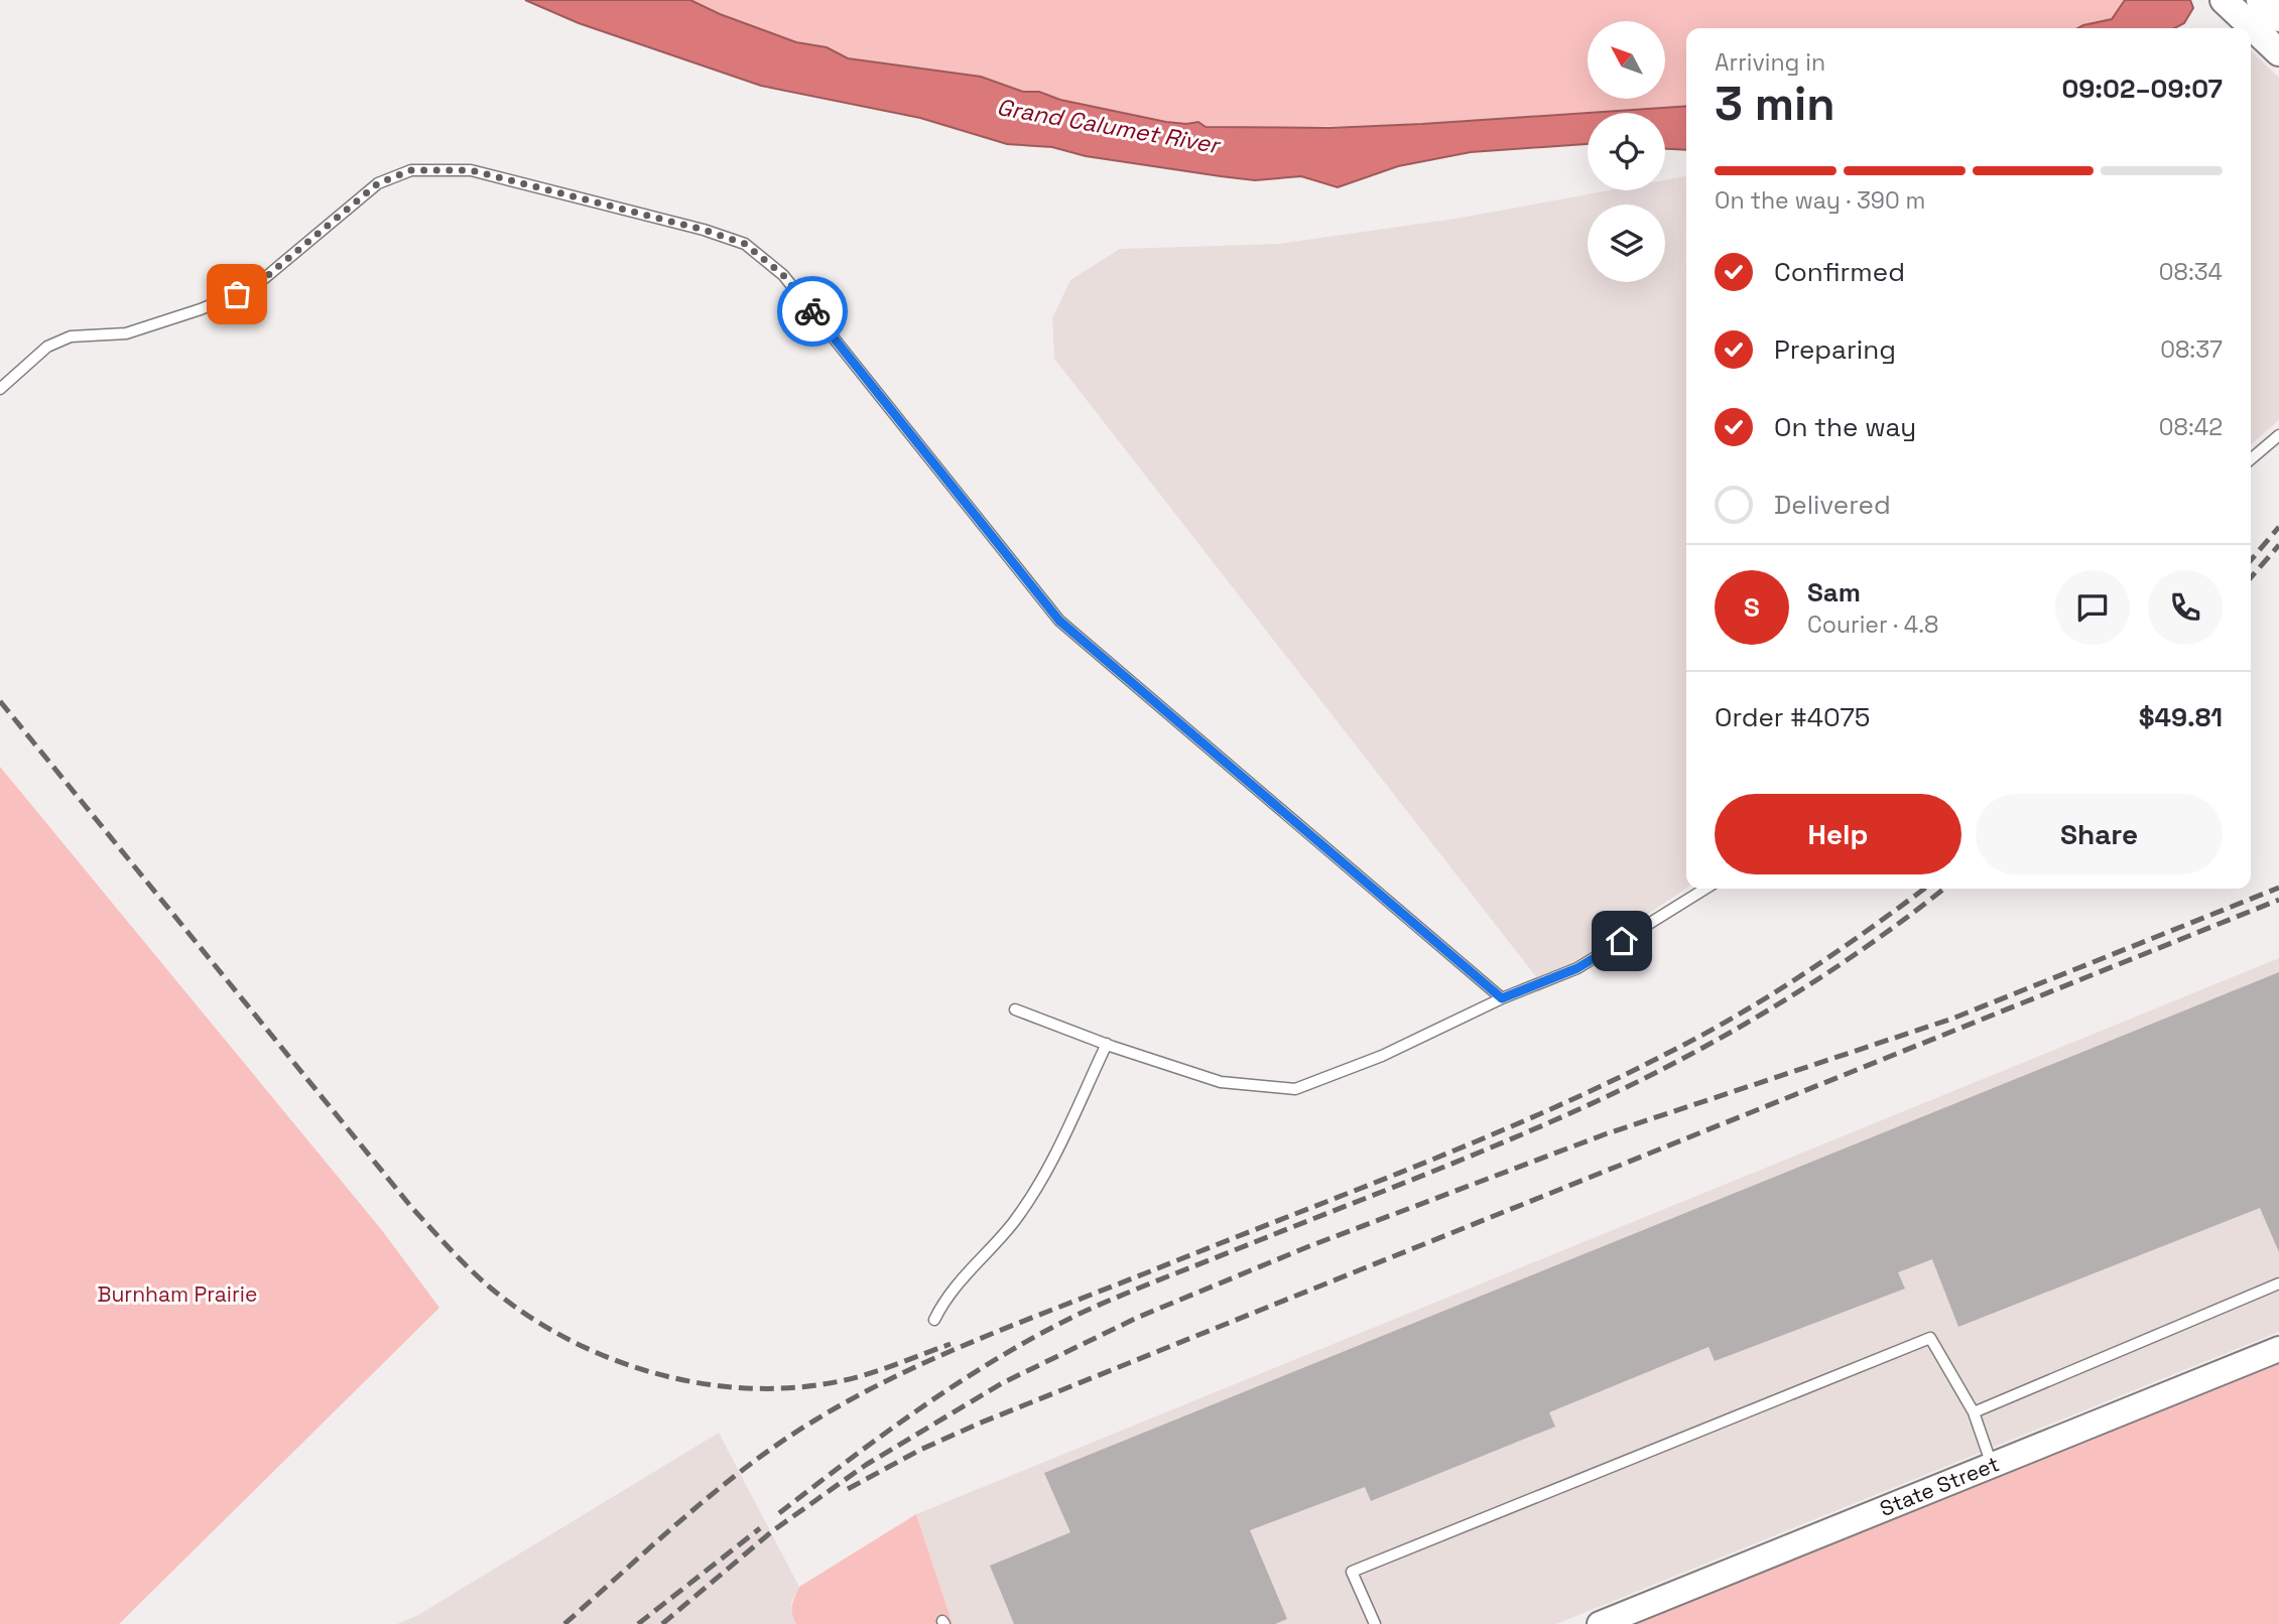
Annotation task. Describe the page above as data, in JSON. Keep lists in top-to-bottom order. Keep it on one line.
{"streets":{"street":["State Street"]},"water":["Grand Calumet River"],"parks":["Burnham Prairie"],"north":"top left","page":{"heading":["3 min","Arriving in","09:02–09:07"],"panel":["Sam","Courier · 4.8","Order #4075","$49.81"],"bar":"On the way · 390 m","list":[["Confirmed","08:34"],["Preparing","08:37"],["On the way","08:42"],"Delivered"],"round":"S","buttons":["Help","Share"]}}
